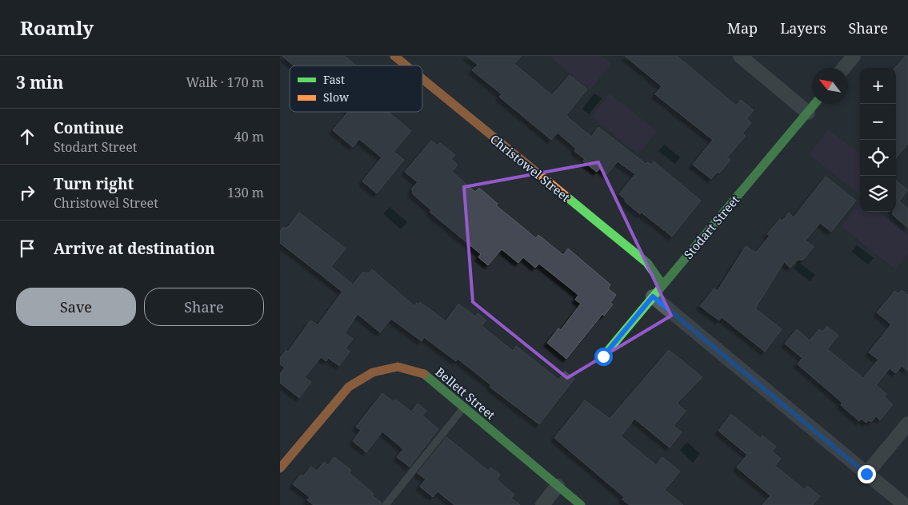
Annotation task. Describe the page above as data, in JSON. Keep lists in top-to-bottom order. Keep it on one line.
{"streets":{"street":["Christowel Street","Stodart Street","Bellett Street"]},"crossings":[["Christowel Street","Stodart Street"]],"legend":["Fast","Slow"],"north":"top left","page":{"header":"Roamly","nav":["Map","Layers","Share"],"heading":["3 min","Walk · 170 m"],"map_buttons":["+","−"],"list":[["Continue","Stodart Street","40 m"],["Turn right","Christowel Street","130 m"],"Arrive at destination"],"buttons":["Save","Share"]}}
